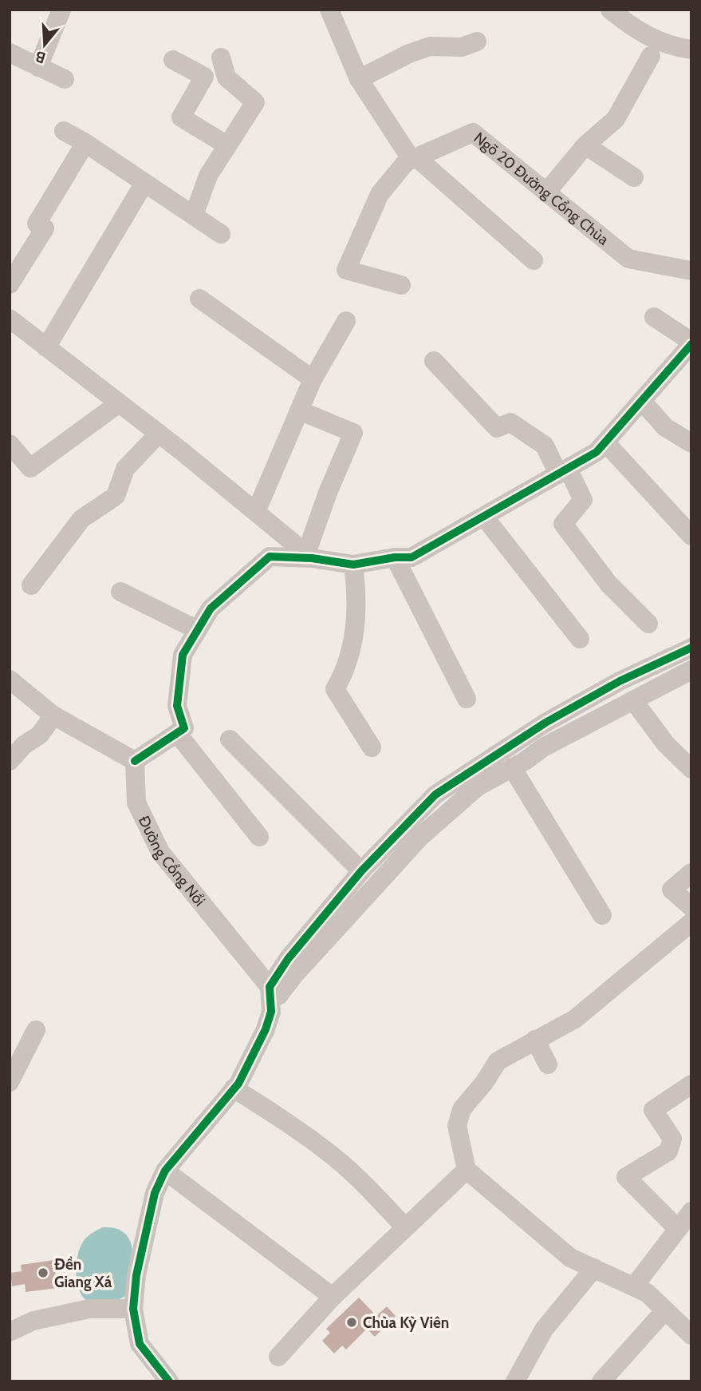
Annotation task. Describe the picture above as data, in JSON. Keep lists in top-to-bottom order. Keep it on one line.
{"streets":{"street":["Ngõ 20 Đường Cổng Chùa","Đường Cổng Nổi"]},"places":["Đền Giang Xá","Chùa Kỳ Viên"],"north":"bottom"}
